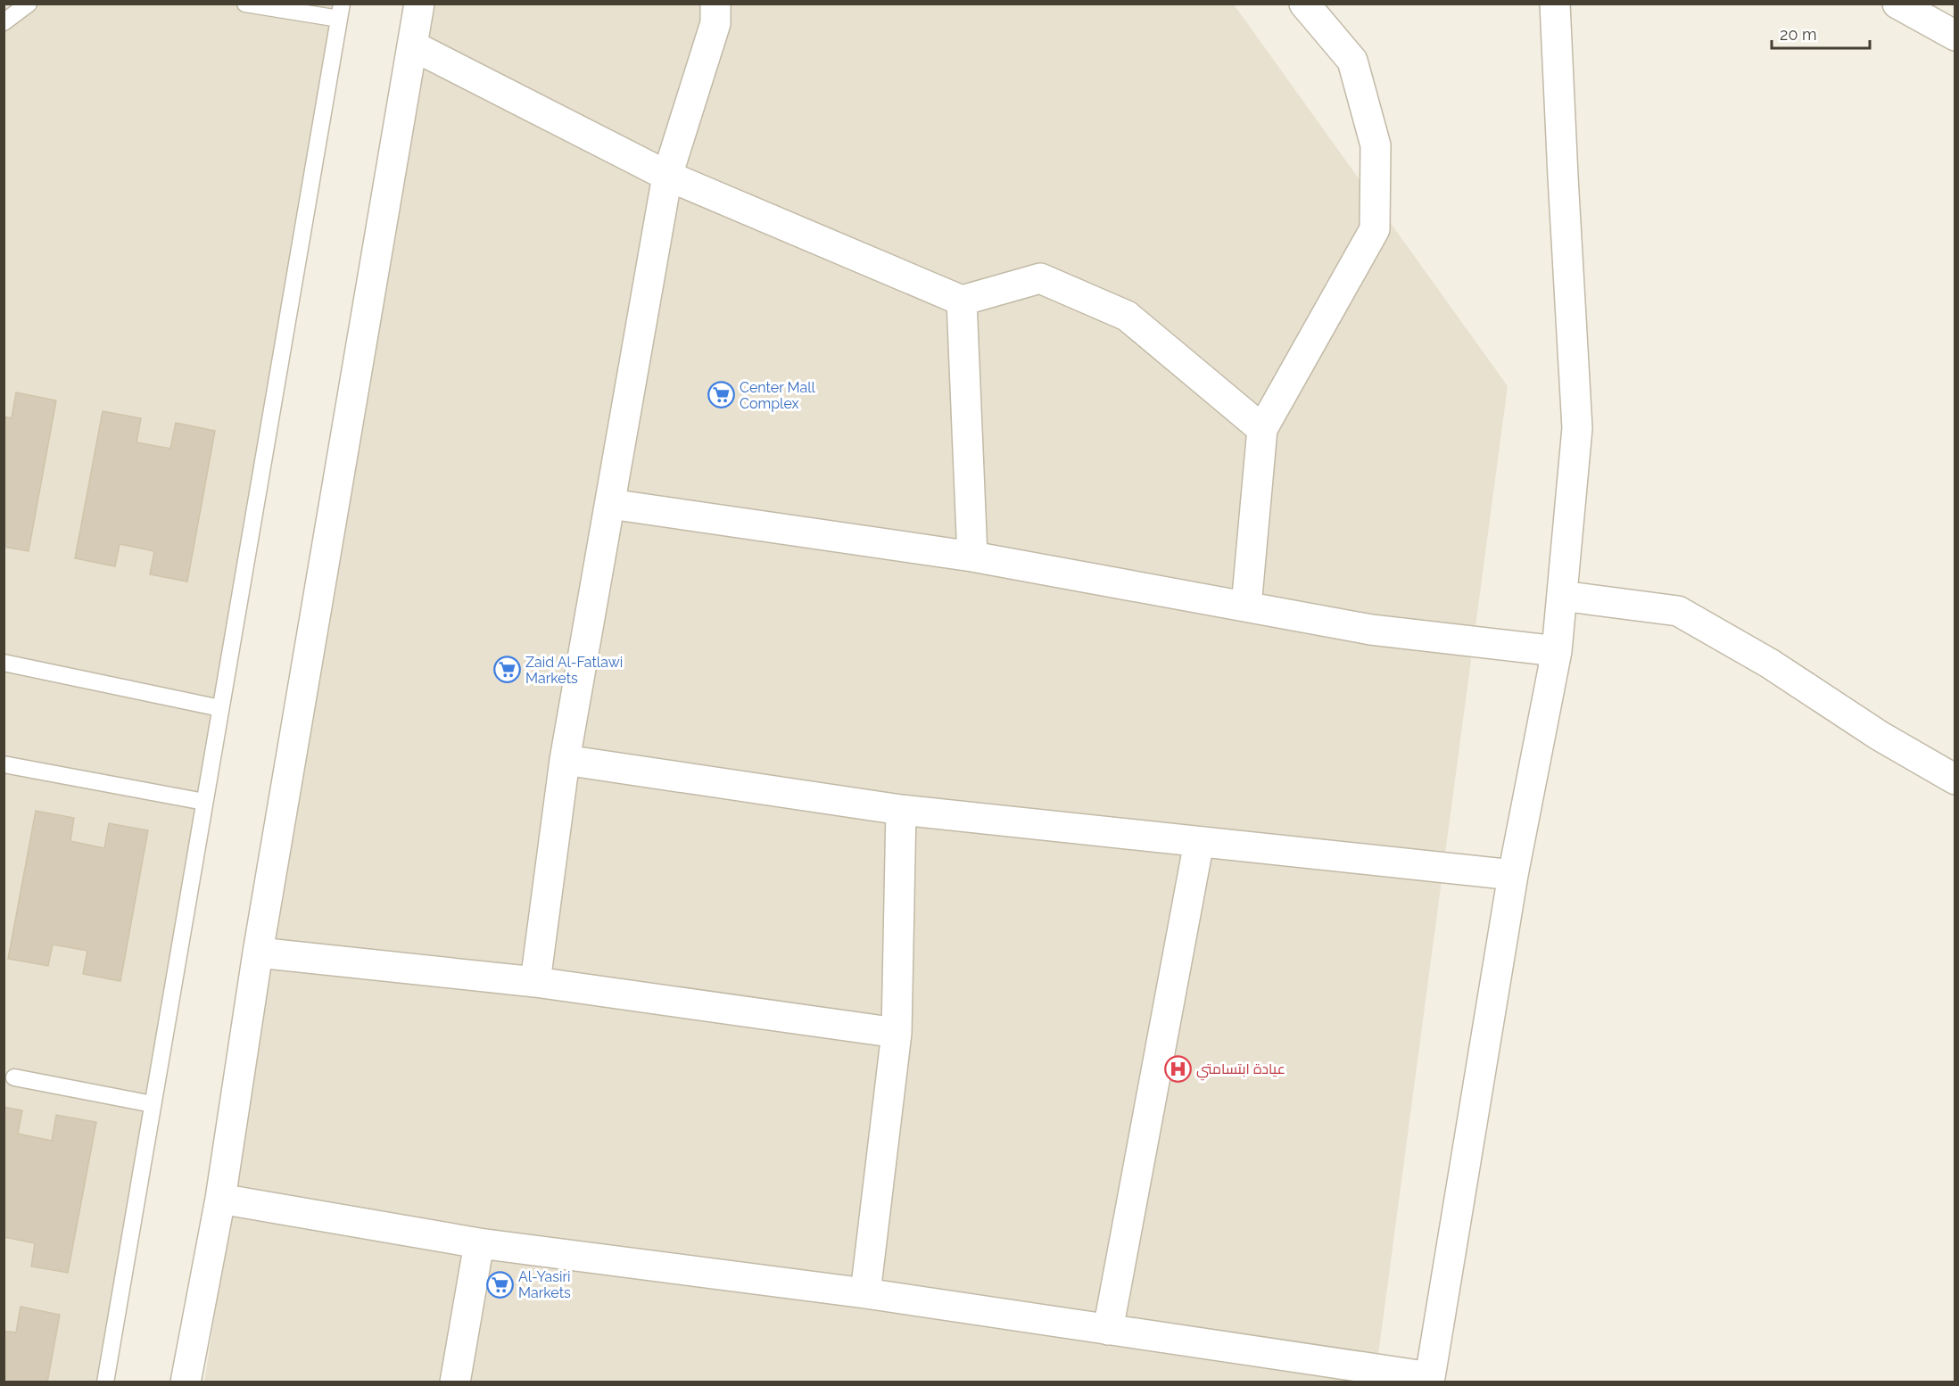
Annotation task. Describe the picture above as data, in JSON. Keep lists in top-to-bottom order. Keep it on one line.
{"places":{"supermarket":["Center Mall Complex","Zaid Al-Fatlawi Markets","Al-Yasiri Markets"],"hospital":["عيادة ابتسامتي"]},"scale_bar":"20 m"}
